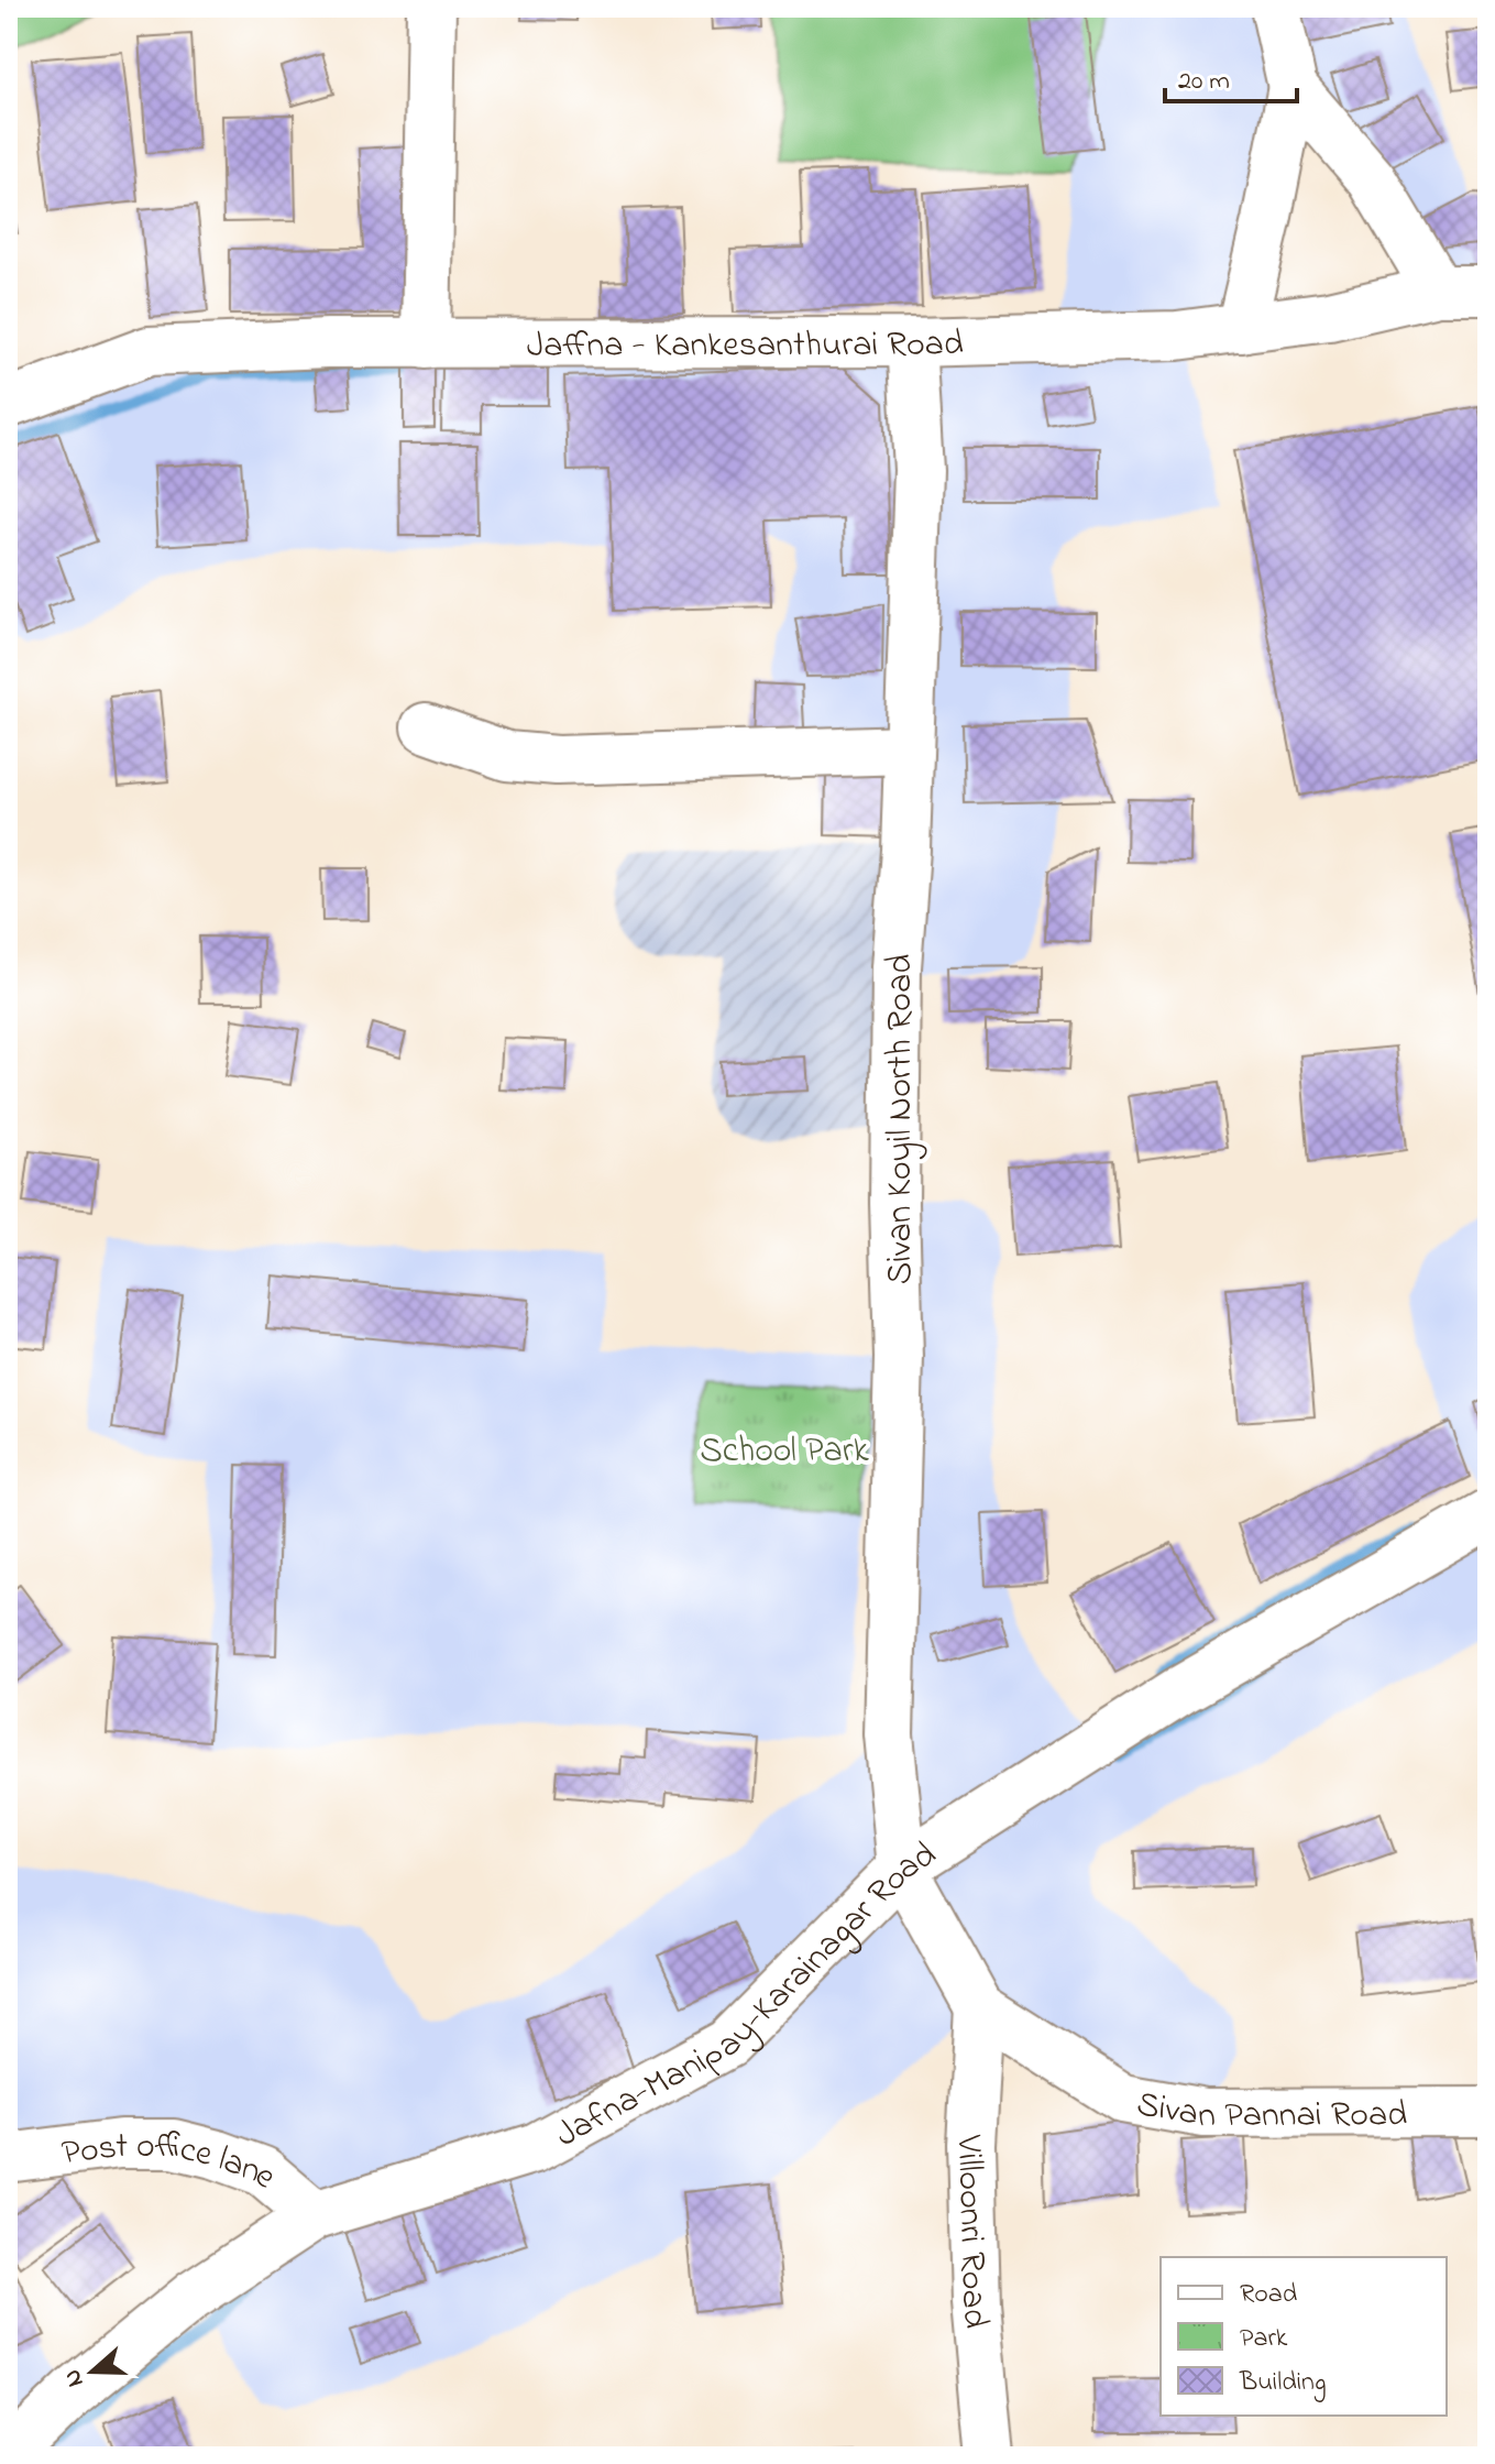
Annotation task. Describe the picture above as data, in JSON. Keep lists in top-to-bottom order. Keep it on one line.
{"streets":{"street":["Jaffna - Kankesanthurai Road","Sivan Koyil North Road","Jafna-Manipay-Karainagar Road","Sivan Pannai Road","Post office lane","Villoonri Road"]},"crossings":[["Jaffna - Kankesanthurai Road","Sivan Koyil North Road"],["Sivan Koyil North Road","Jafna-Manipay-Karainagar Road"],["Sivan Koyil North Road","Sivan Pannai Road"],["Jafna-Manipay-Karainagar Road","Sivan Pannai Road"],["Jafna-Manipay-Karainagar Road","Post office lane"],["Sivan Pannai Road","Villoonri Road"]],"parks":["School Park"],"legend":["Road","Park","Building"],"scale_bar":"20 m","north":"left"}
